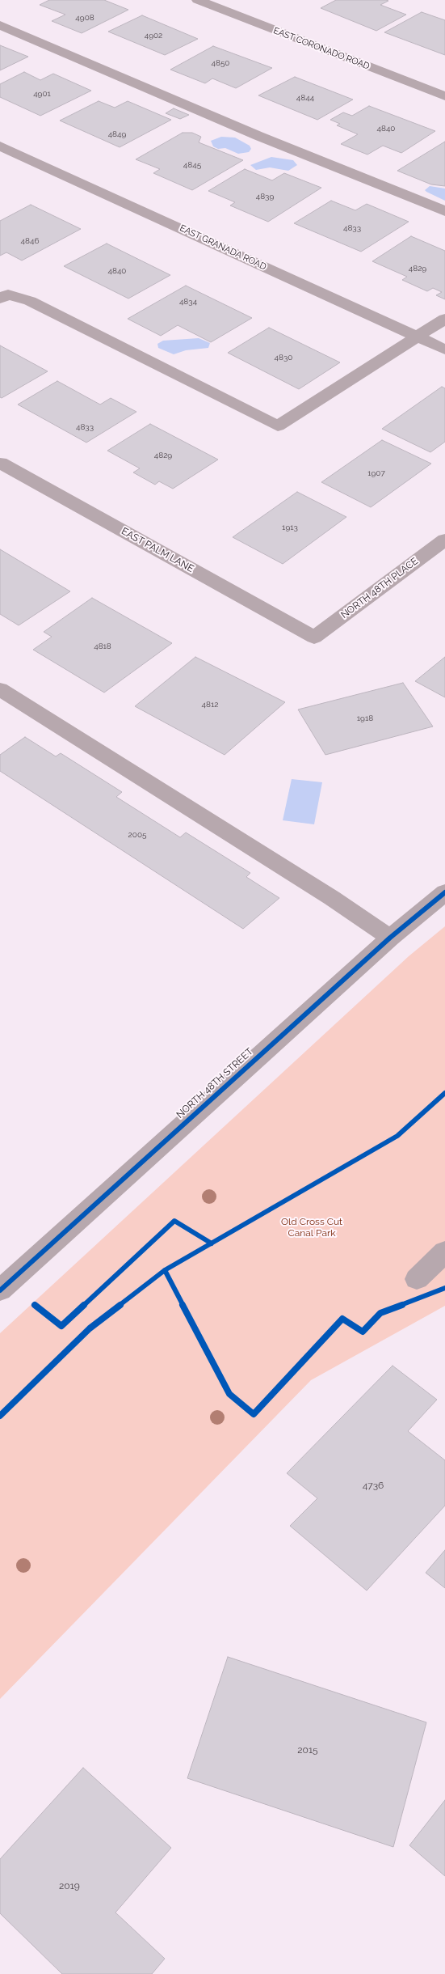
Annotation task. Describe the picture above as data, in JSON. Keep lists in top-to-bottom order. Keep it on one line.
{"streets":{"street":["EAST CORONADO ROAD","EAST GRANADA ROAD","EAST PALM LANE","NORTH 48TH PLACE","NORTH 48TH STREET"]},"crossings":[["EAST PALM LANE","NORTH 48TH PLACE"]],"parks":["Old Cross Cut Canal Park"],"house_numbers":["4908","4902","4850","4901","4844","4840","4849","4845","4839","4833","4846","4829","4840","4834","4830","4833","4829","1907","1913","4818","4812","1918","2005","4736","2015","2019"]}
